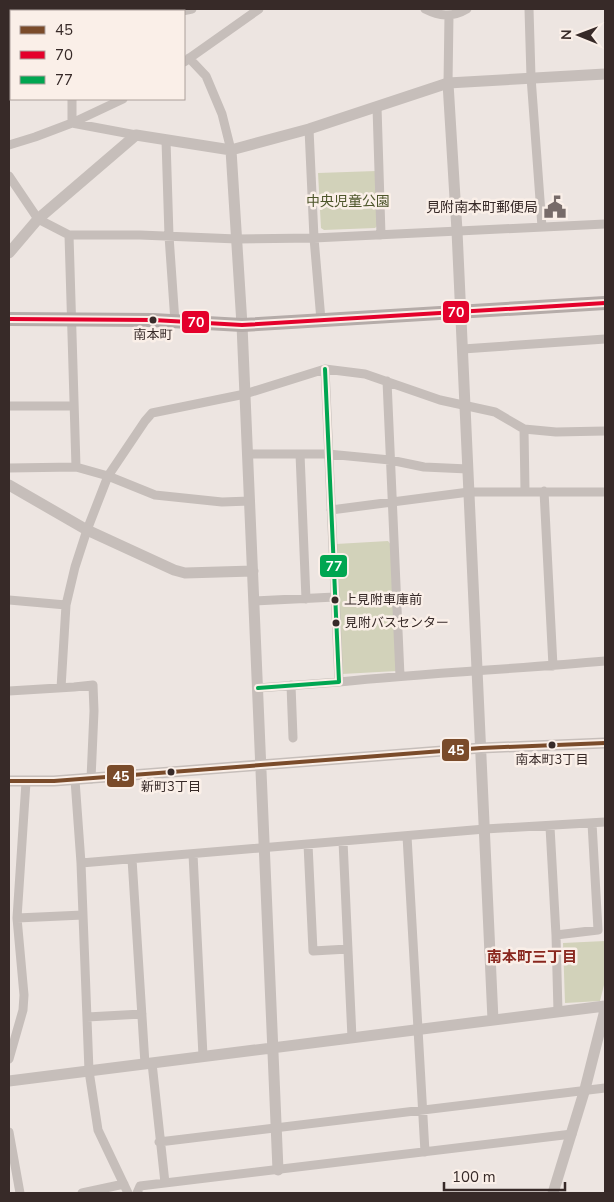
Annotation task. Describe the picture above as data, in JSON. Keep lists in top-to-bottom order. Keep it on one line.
{"districts":["南本町三丁目"],"parks":["中央児童公園"],"places":{"public building":["見附南本町郵便局"],"other":["南本町","上見附車庫前","見附バスセンター","南本町3丁目","新町3丁目"]},"lines":["transit line 70","transit line 77","transit line 45"],"legend":["45","70","77"],"scale_bar":"100 m","north":"left"}
